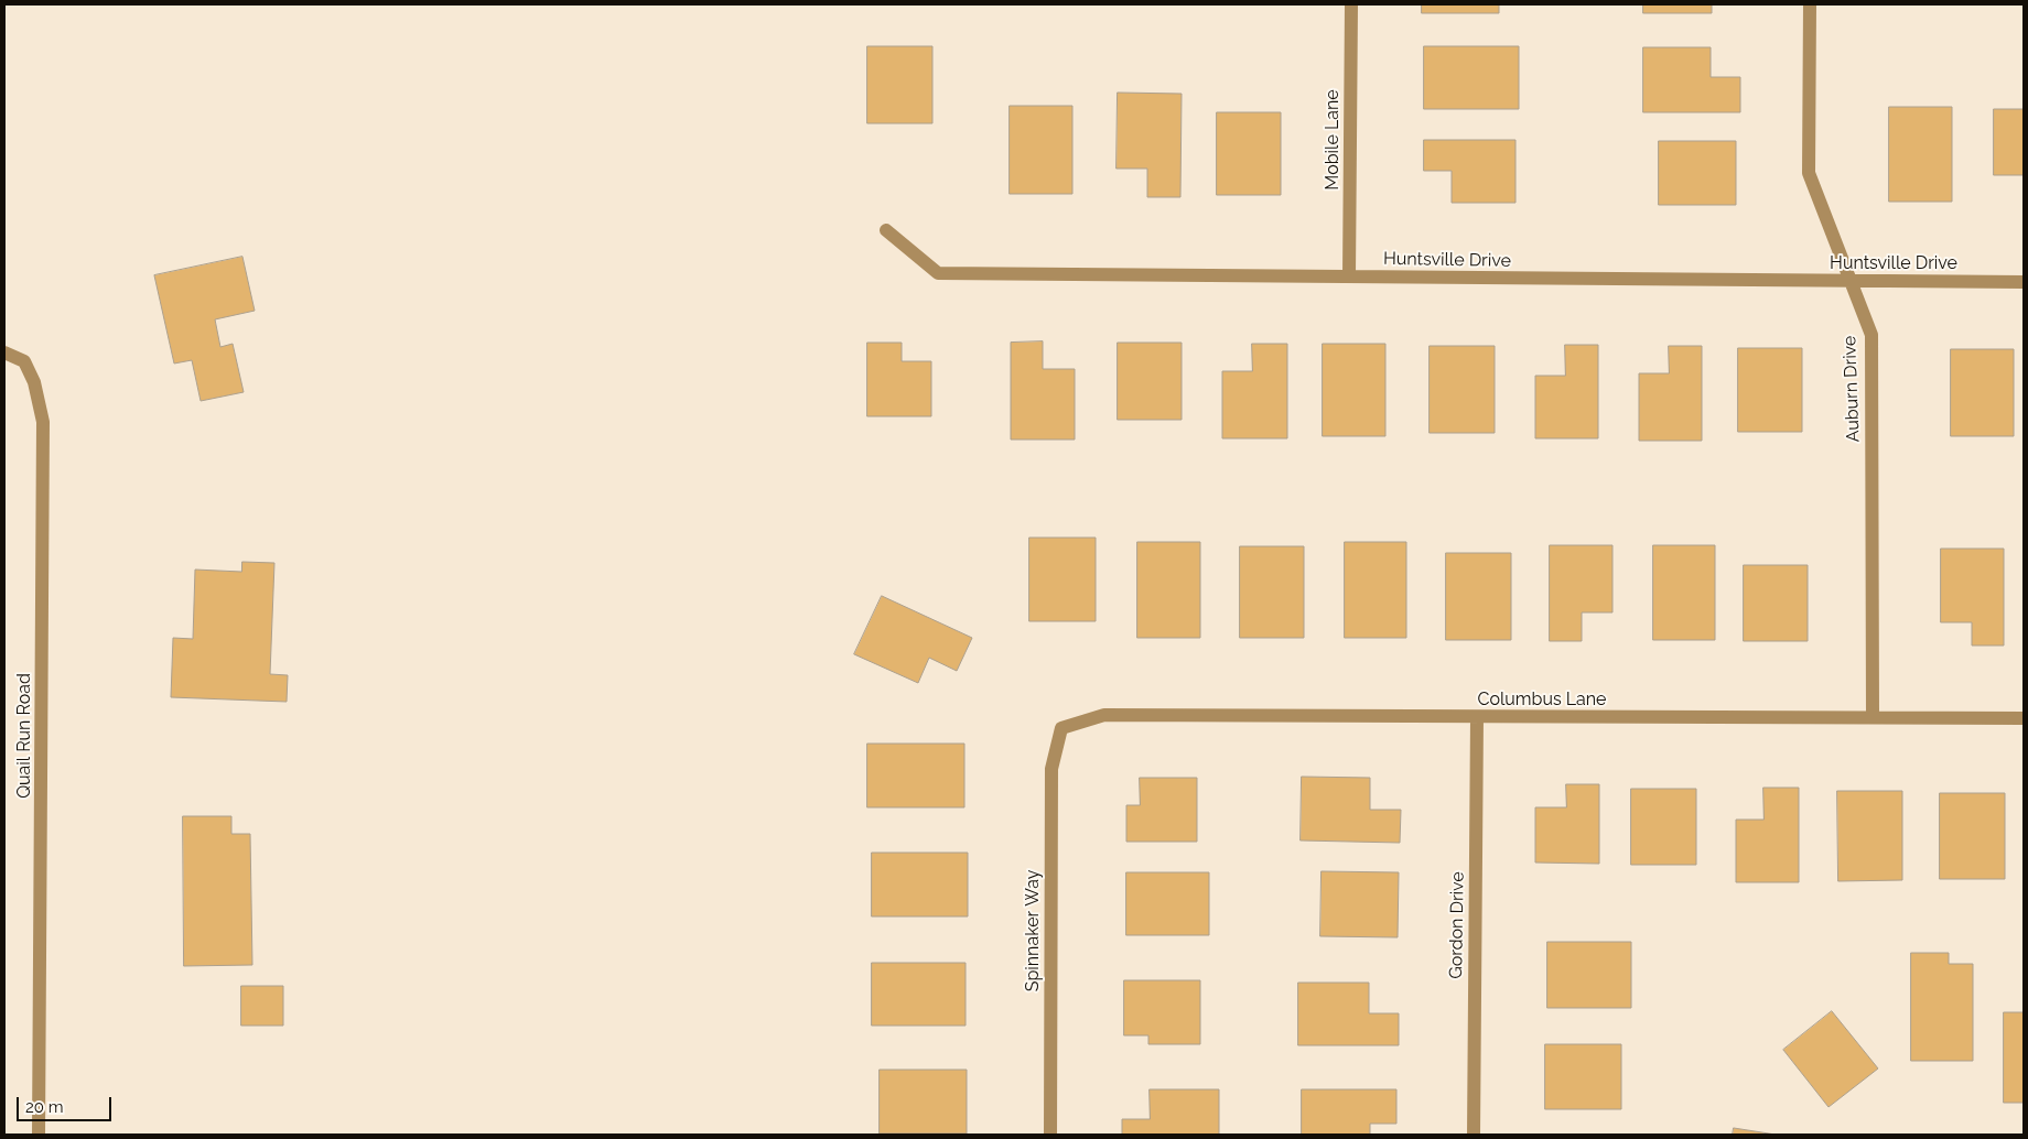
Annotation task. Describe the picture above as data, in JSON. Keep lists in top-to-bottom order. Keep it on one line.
{"streets":{"street":["Mobile Lane","Huntsville Drive","Auburn Drive","Columbus Lane","Quail Run Road","Gordon Drive","Spinnaker Way"]},"crossings":[["Mobile Lane","Huntsville Drive"],["Huntsville Drive","Auburn Drive"],["Auburn Drive","Columbus Lane"],["Columbus Lane","Gordon Drive"],["Columbus Lane","Spinnaker Way"]],"scale_bar":"20 m"}
